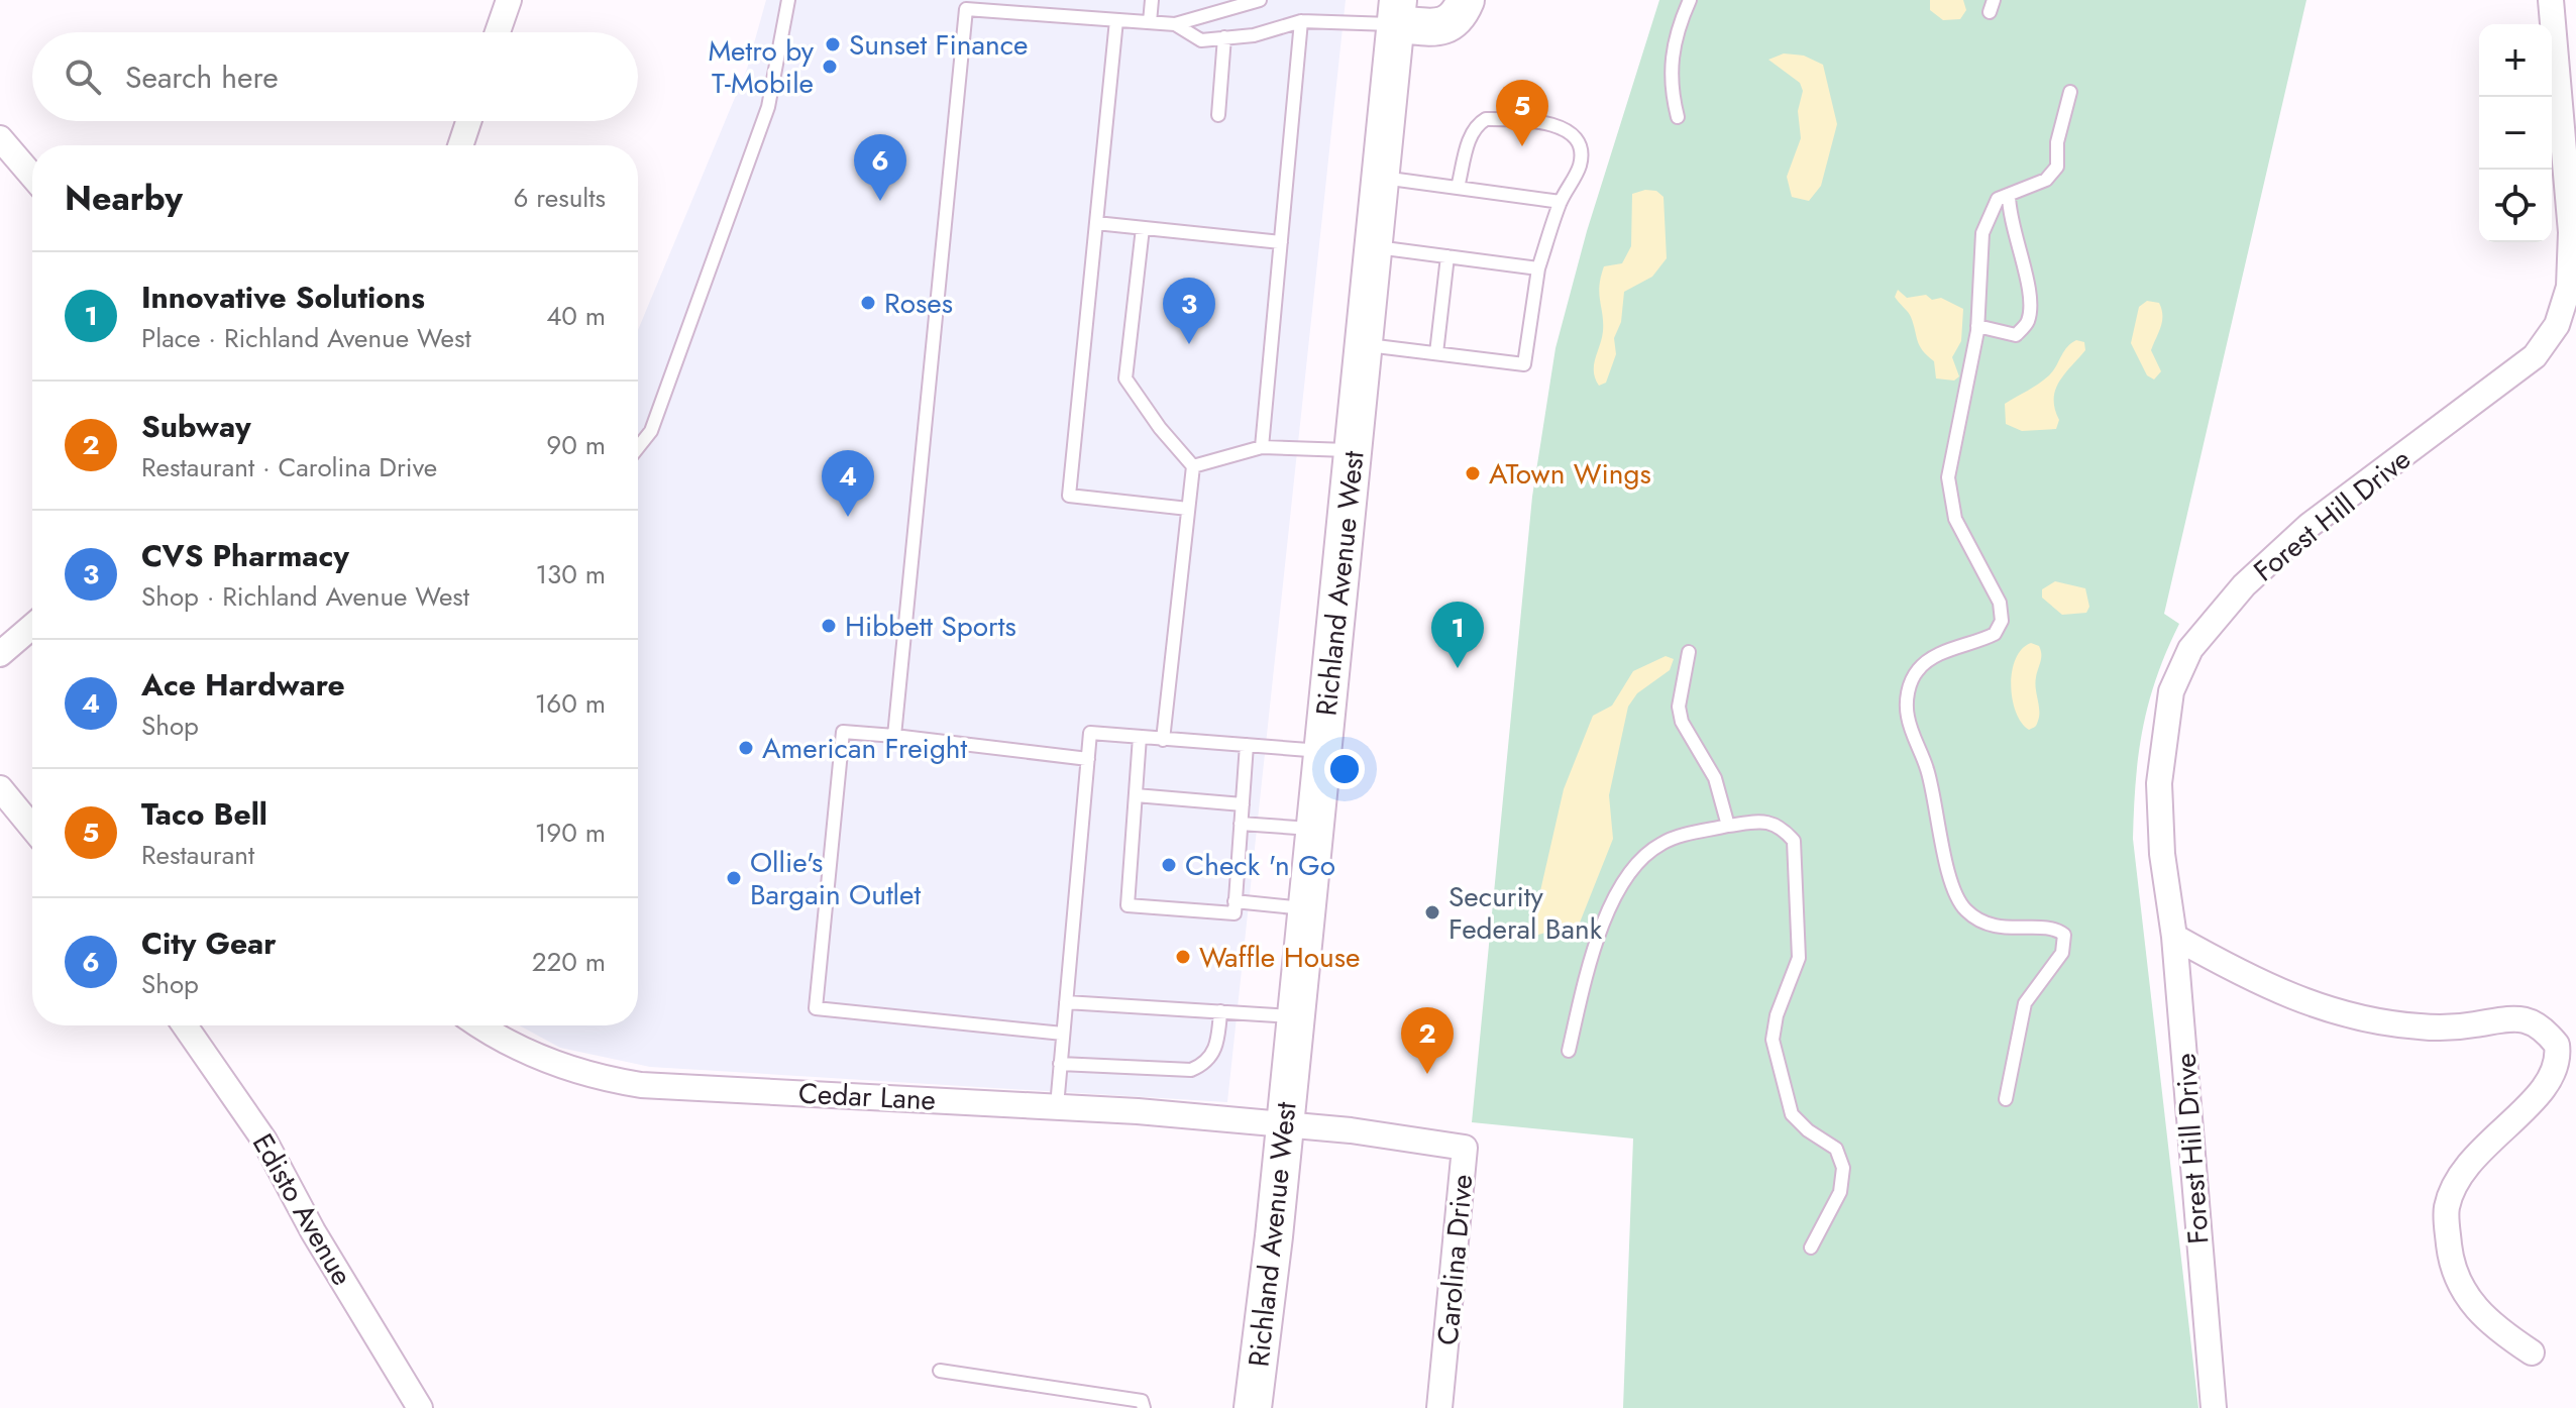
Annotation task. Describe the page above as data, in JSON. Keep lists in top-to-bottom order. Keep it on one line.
{"streets":{"main road":["Richland Avenue West"],"street":["Forest Hill Drive","Cedar Lane","Edisto Avenue","Carolina Drive"]},"crossings":[["Richland Avenue West","Cedar Lane"],["Richland Avenue West","Carolina Drive"],["Cedar Lane","Carolina Drive"]],"places":["Sunset Finance","Metro by T-Mobile","Roses","ATown Wings","Hibbett Sports","American Freight","Check 'n Go","Ollie's Bargain Outlet","Security Federal Bank","Waffle House"],"page":{"map_buttons":["+","−"],"search":"Search here","pins":["5","6","3","4","1","2"],"heading":["Nearby","6 results"],"list":[{"mark":"1","name":"Innovative Solutions","note":"Place · Richland Avenue West","value":"40 m"},{"mark":"2","name":"Subway","note":"Restaurant · Carolina Drive","value":"90 m"},{"mark":"3","name":"CVS Pharmacy","note":"Shop · Richland Avenue West","value":"130 m"},{"mark":"4","name":"Ace Hardware","note":"Shop","value":"160 m"},{"mark":"5","name":"Taco Bell","note":"Restaurant","value":"190 m"},{"mark":"6","name":"City Gear","note":"Shop","value":"220 m"}]}}
